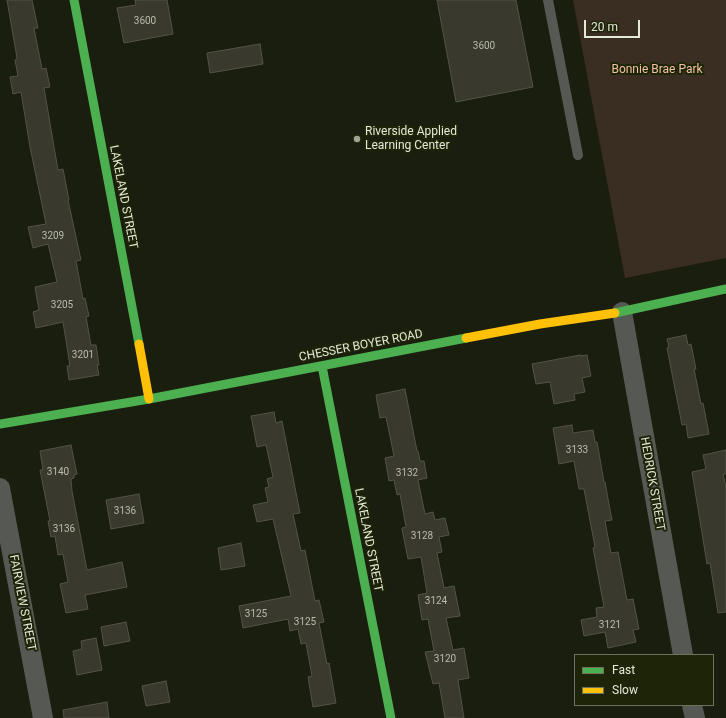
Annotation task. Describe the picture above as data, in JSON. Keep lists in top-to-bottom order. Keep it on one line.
{"streets":{"street":["LAKELAND STREET","CHESSER BOYER ROAD","HEDRICK STREET","FAIRVIEW STREET"]},"crossings":[["LAKELAND STREET","CHESSER BOYER ROAD"],["CHESSER BOYER ROAD","HEDRICK STREET"]],"parks":["Bonnie Brae Park"],"places":["Riverside Applied Learning Center"],"house_numbers":["3600","3600","3209","3205","3201","3133","3140","3132","3136","3136","3128","3124","3125","3125","3121","3120"],"legend":["Fast","Slow"],"scale_bar":"20 m"}
